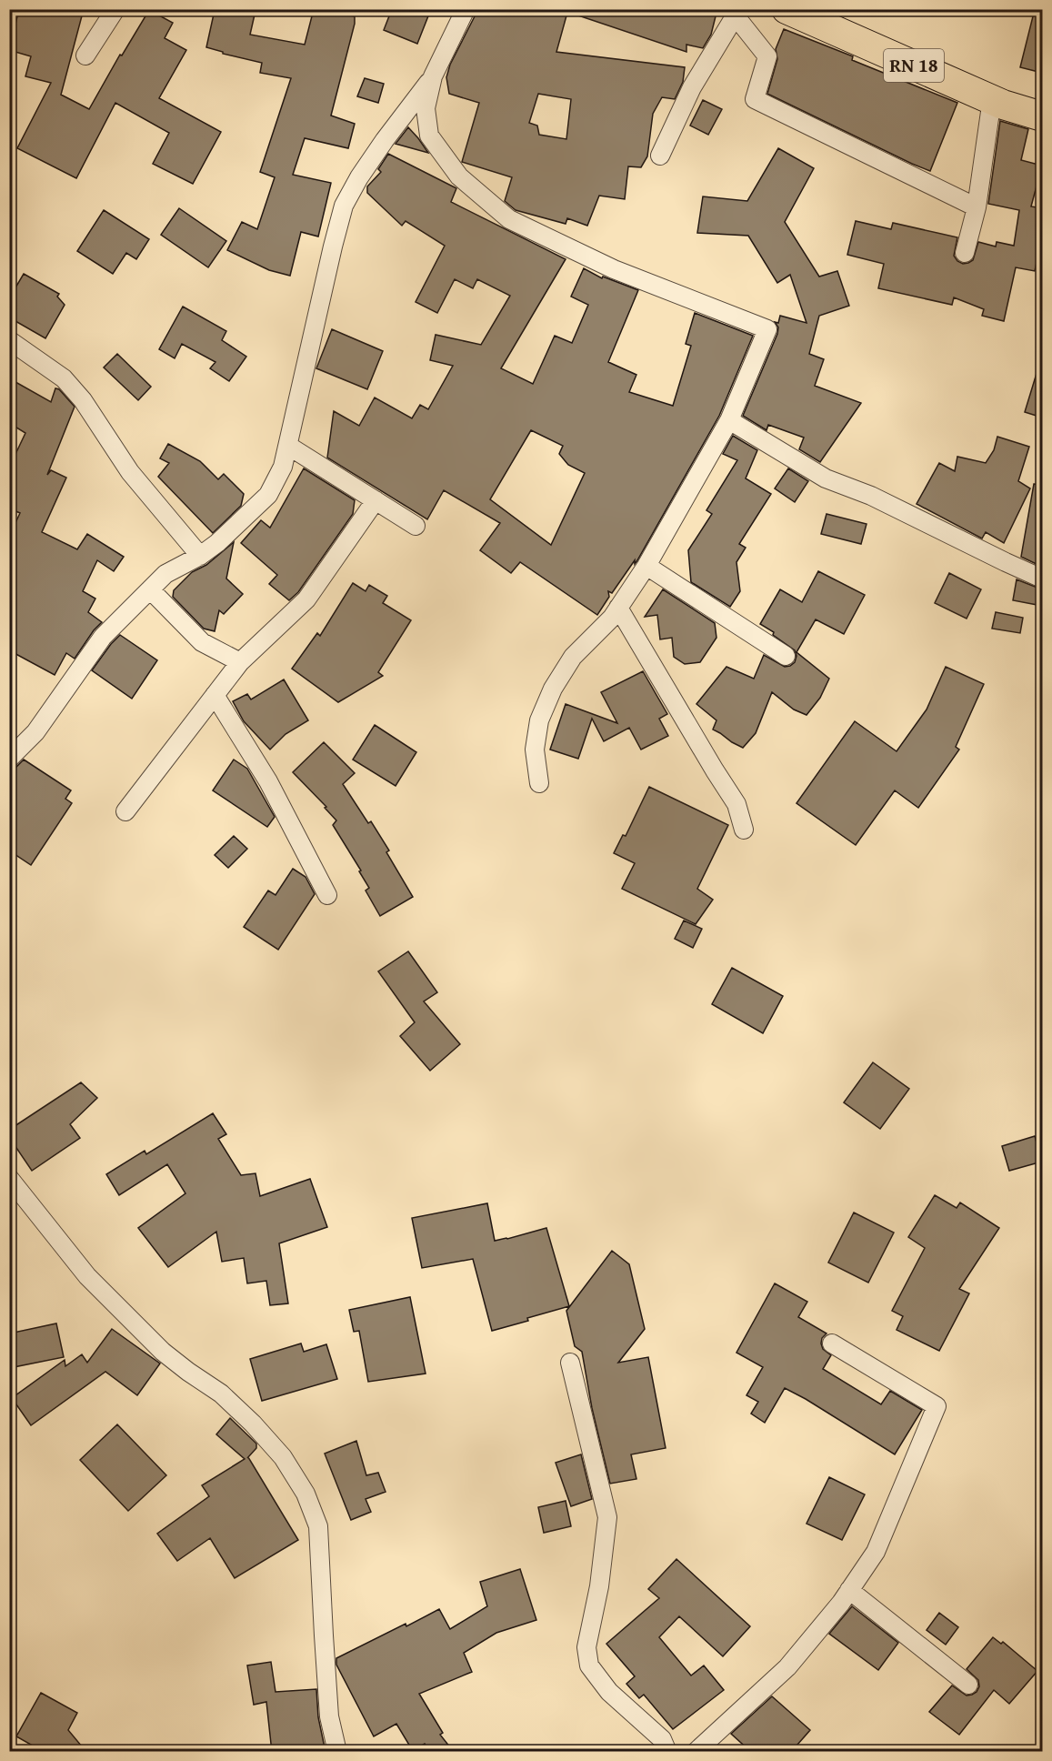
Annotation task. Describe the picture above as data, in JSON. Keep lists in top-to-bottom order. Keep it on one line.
{"streets":{"main road":["RN 18"]}}
